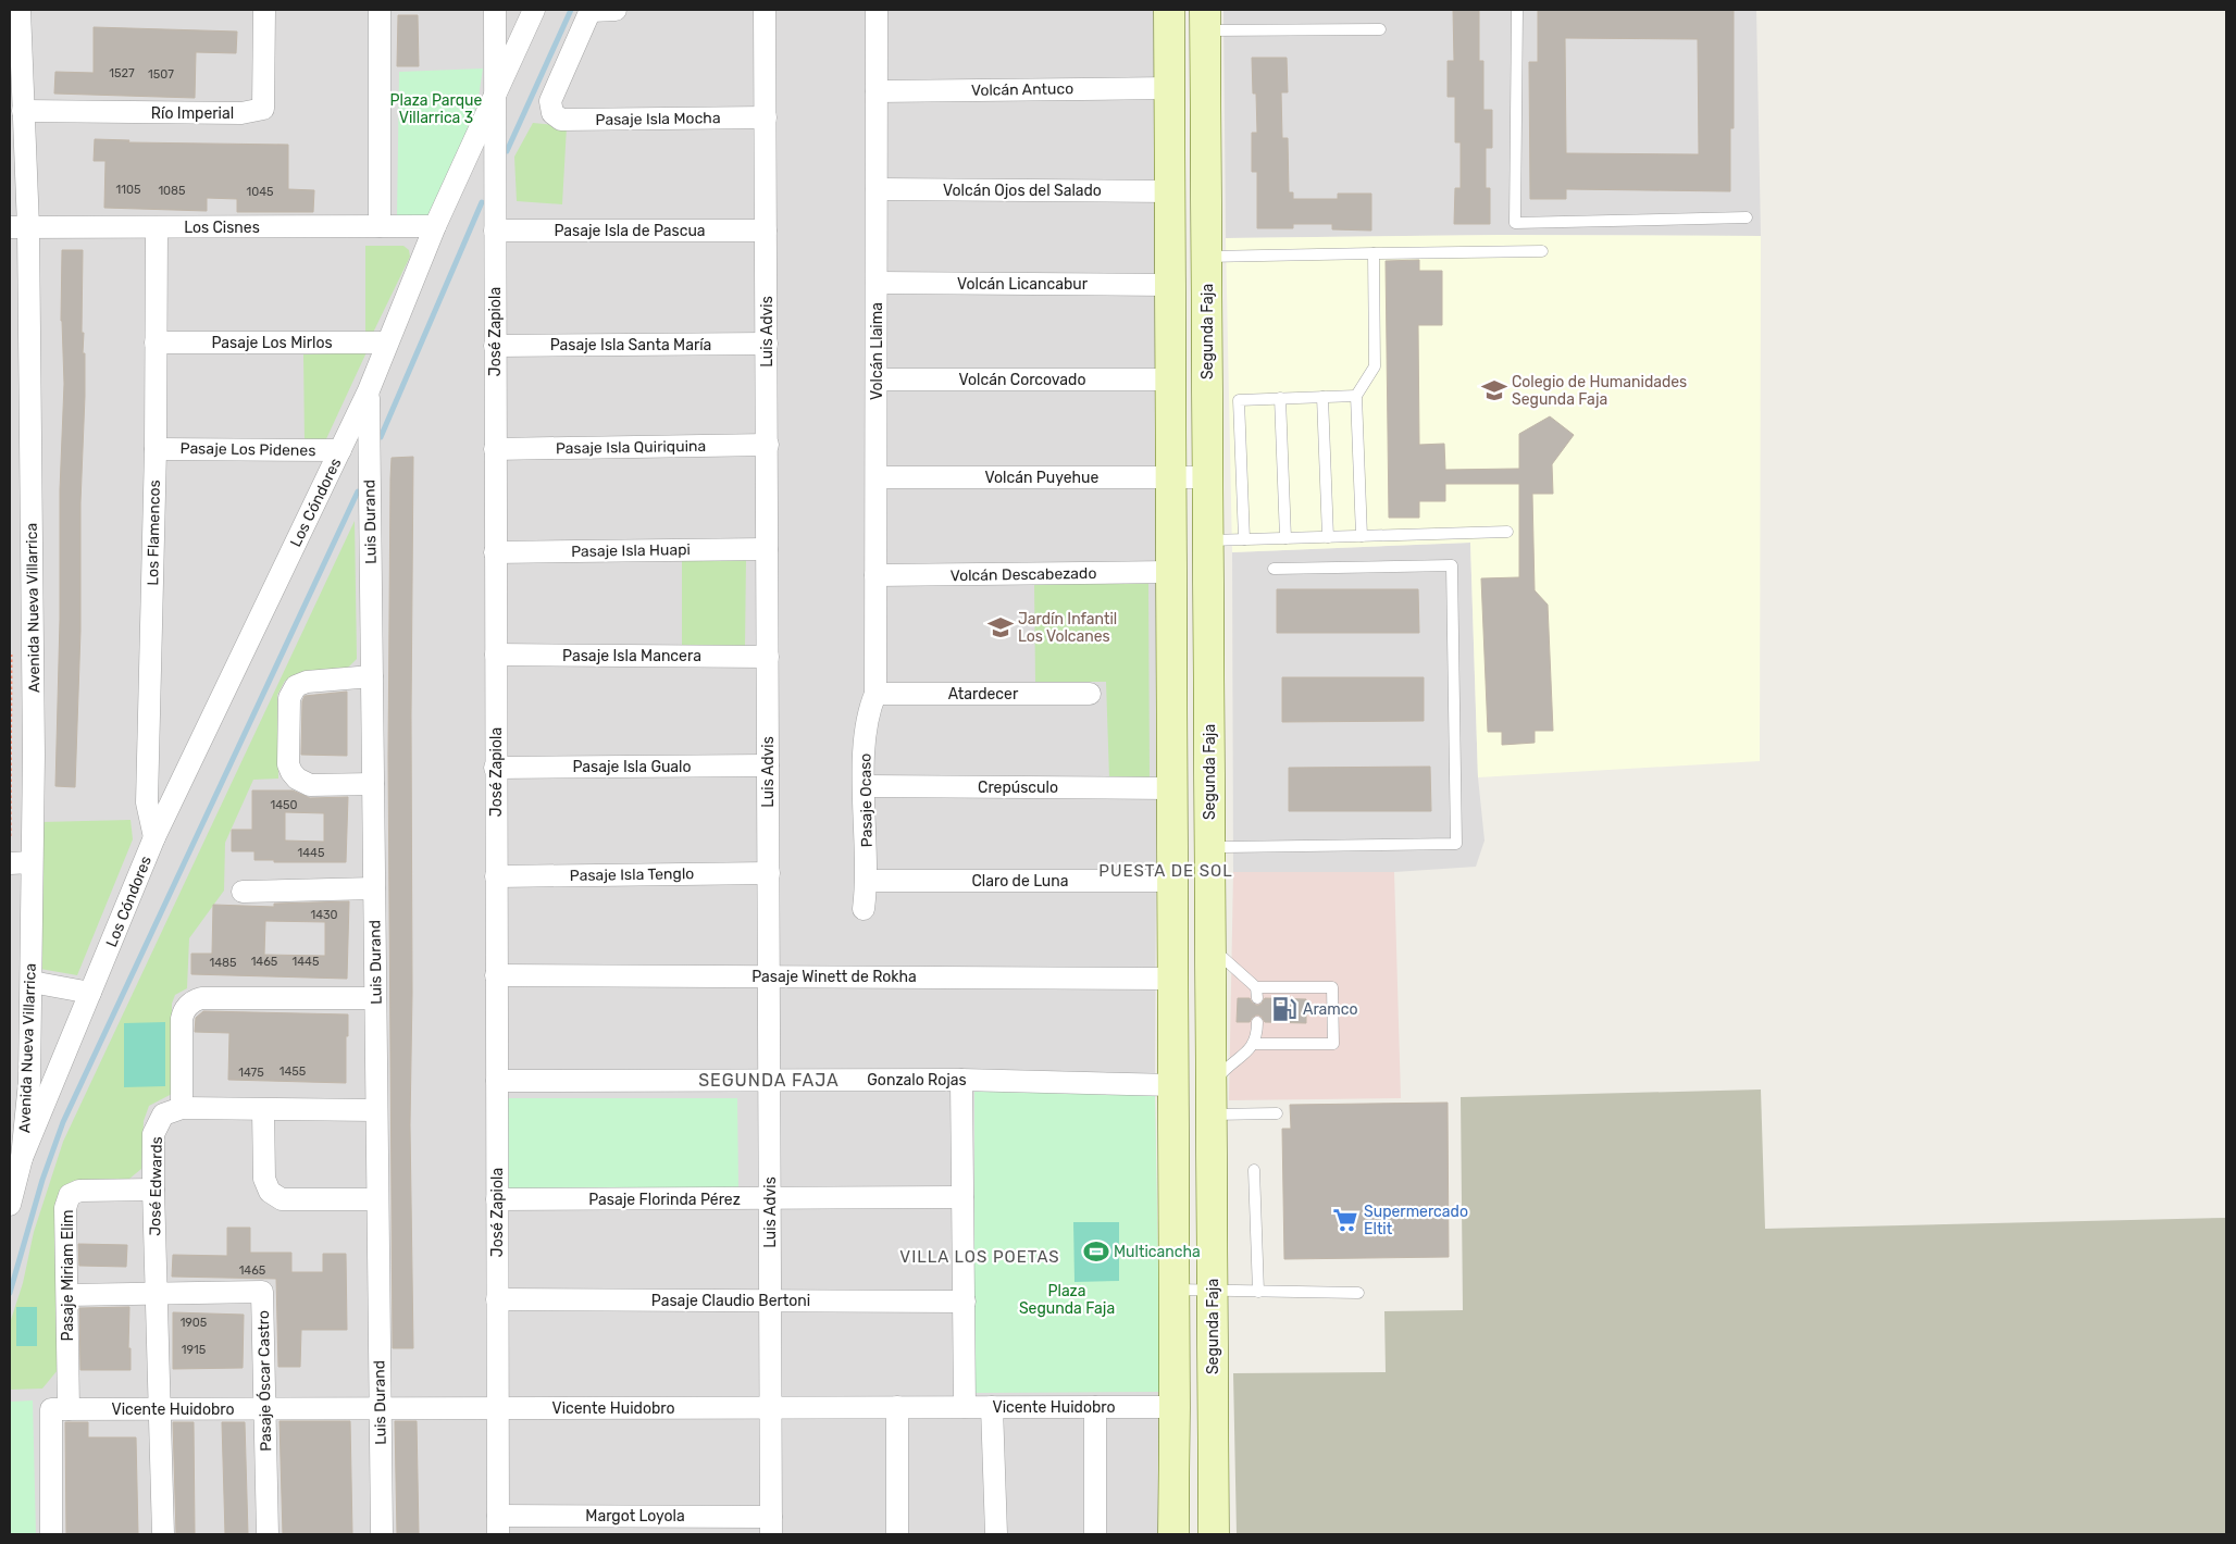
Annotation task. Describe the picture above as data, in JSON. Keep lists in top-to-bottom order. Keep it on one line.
{"streets":{"main road":["Segunda Faja"],"street":["Volcán Antuco","Río Imperial","Pasaje Isla Mocha","Volcán Ojos del Salado","Los Cisnes","Pasaje Isla de Pascua","Volcán Licancabur","José Zapiola","Luis Advis","Pasaje Los Mirlos","Pasaje Isla Santa María","Volcán Llaima","Volcán Corcovado","Pasaje Isla Quiriquina","Pasaje Los Pidenes","Volcán Puyehue","Los Cóndores","Luis Durand","Los Flamencos","Pasaje Isla Huapi","Volcán Descabezado","Avenida Nueva Villarrica","Pasaje Isla Mancera","Atardecer","Pasaje Isla Gualo","Crepúsculo","Pasaje Ocaso","Pasaje Isla Tenglo","Claro de Luna","Pasaje Winett de Rokha","Gonzalo Rojas","José Edwards","Pasaje Florinda Pérez","Pasaje Miriam Elim","Pasaje Claudio Bertoni","Pasaje Óscar Castro","Vicente Huidobro","Margot Loyola"]},"crossings":[["Volcán Antuco","Volcán Llaima"],["Río Imperial","Avenida Nueva Villarrica"],["Pasaje Isla Mocha","Luis Advis"],["Volcán Ojos del Salado","Volcán Llaima"],["Los Cisnes","Los Cóndores"],["Los Cisnes","Los Flamencos"],["Los Cisnes","Avenida Nueva Villarrica"],["Pasaje Isla de Pascua","José Zapiola"],["Pasaje Isla de Pascua","Luis Advis"],["Volcán Licancabur","Volcán Llaima"],["José Zapiola","Pasaje Isla Santa María"],["José Zapiola","Pasaje Isla Quiriquina"],["José Zapiola","Los Cóndores"],["José Zapiola","Pasaje Isla Huapi"],["José Zapiola","Pasaje Isla Mancera"],["José Zapiola","Pasaje Isla Gualo"],["José Zapiola","Pasaje Isla Tenglo"],["José Zapiola","Pasaje Winett de Rokha"],["José Zapiola","Gonzalo Rojas"],["José Zapiola","Pasaje Florinda Pérez"],["José Zapiola","Pasaje Claudio Bertoni"],["José Zapiola","Vicente Huidobro"],["José Zapiola","Margot Loyola"],["Luis Advis","Pasaje Isla Santa María"],["Luis Advis","Pasaje Isla Quiriquina"],["Luis Advis","Pasaje Isla Huapi"],["Luis Advis","Pasaje Isla Mancera"],["Luis Advis","Pasaje Isla Gualo"],["Luis Advis","Pasaje Isla Tenglo"],["Luis Advis","Pasaje Winett de Rokha"],["Luis Advis","Gonzalo Rojas"],["Luis Advis","Pasaje Florinda Pérez"],["Luis Advis","Pasaje Claudio Bertoni"],["Luis Advis","Vicente Huidobro"],["Luis Advis","Margot Loyola"],["Segunda Faja","Volcán Puyehue"],["Pasaje Los Mirlos","Los Cóndores"],["Pasaje Los Mirlos","Los Flamencos"],["Volcán Llaima","Volcán Corcovado"],["Volcán Llaima","Volcán Puyehue"],["Volcán Llaima","Volcán Descabezado"],["Volcán Llaima","Atardecer"],["Volcán Llaima","Pasaje Ocaso"],["Pasaje Los Pidenes","Los Cóndores"],["Pasaje Los Pidenes","Los Flamencos"],["Los Cóndores","Luis Durand"],["Los Cóndores","Los Flamencos"],["Los Cóndores","Avenida Nueva Villarrica"],["Luis Durand","Vicente Huidobro"],["Atardecer","Pasaje Ocaso"],["Crepúsculo","Pasaje Ocaso"],["Pasaje Ocaso","Claro de Luna"],["José Edwards","Pasaje Miriam Elim"],["José Edwards","Pasaje Óscar Castro"],["José Edwards","Vicente Huidobro"],["Pasaje Miriam Elim","Pasaje Óscar Castro"],["Pasaje Miriam Elim","Vicente Huidobro"],["Pasaje Óscar Castro","Vicente Huidobro"]],"districts":["PUESTA DE SOL","SEGUNDA FAJA","VILLA LOS POETAS"],"parks":["Plaza Parque Villarrica 3","Plaza Segunda Faja"],"places":{"school or university":["Colegio de Humanidades Segunda Faja","Jardín Infantil Los Volcanes"],"fuel station":["Aramco"],"supermarket":["Supermercado Eltit"],"sports":["Multicancha"]},"house_numbers":["1527","1507","1105","1085","1045","1450","1445","1430","1465","1445","1485","1455","1475","1465","1905","1915"]}
